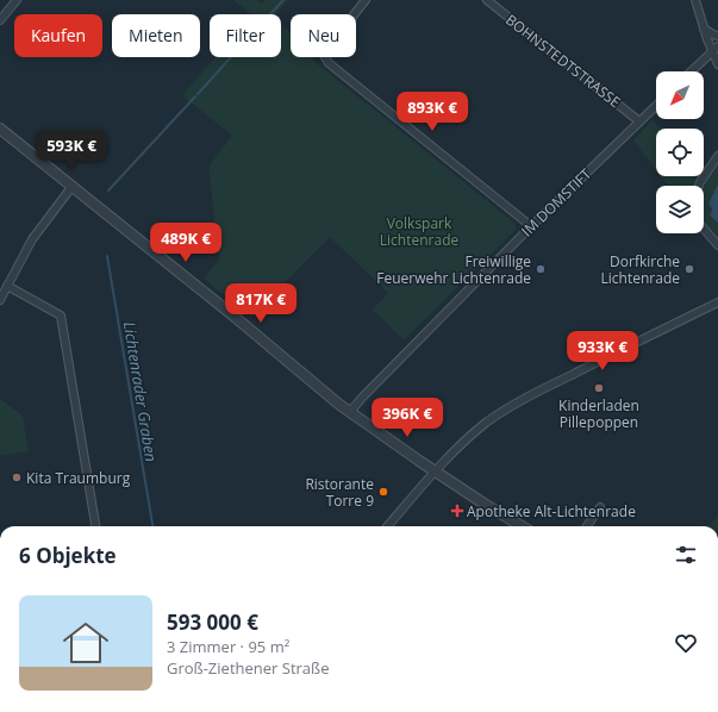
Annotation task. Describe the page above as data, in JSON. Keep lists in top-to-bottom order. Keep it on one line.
{"streets":{"street":["BOHNSTEDTSTRASSE","IM DOMSTIFT"]},"crossings":[["BOHNSTEDTSTRASSE","IM DOMSTIFT"]],"water":["Lichtenrader Graben"],"parks":["Volkspark Lichtenrade"],"places":{"other":["Freiwillige Feuerwehr Lichtenrade","Dorfkirche Lichtenrade","Kinderladen Pillepoppen","Kita Traumburg","Ristorante Torre 9"],"health":["Apotheke Alt-Lichtenrade"]},"north":"bottom left","page":{"chip":["Kaufen","Mieten","Filter","Neu"],"price":["893K €","593K €","489K €","817K €","933K €","396K €"],"heading":"6 Objekte","list":[{"name":"593 000 €","note":"3 Zimmer · 95 m² · Groß-Ziethener Straße"}]}}
